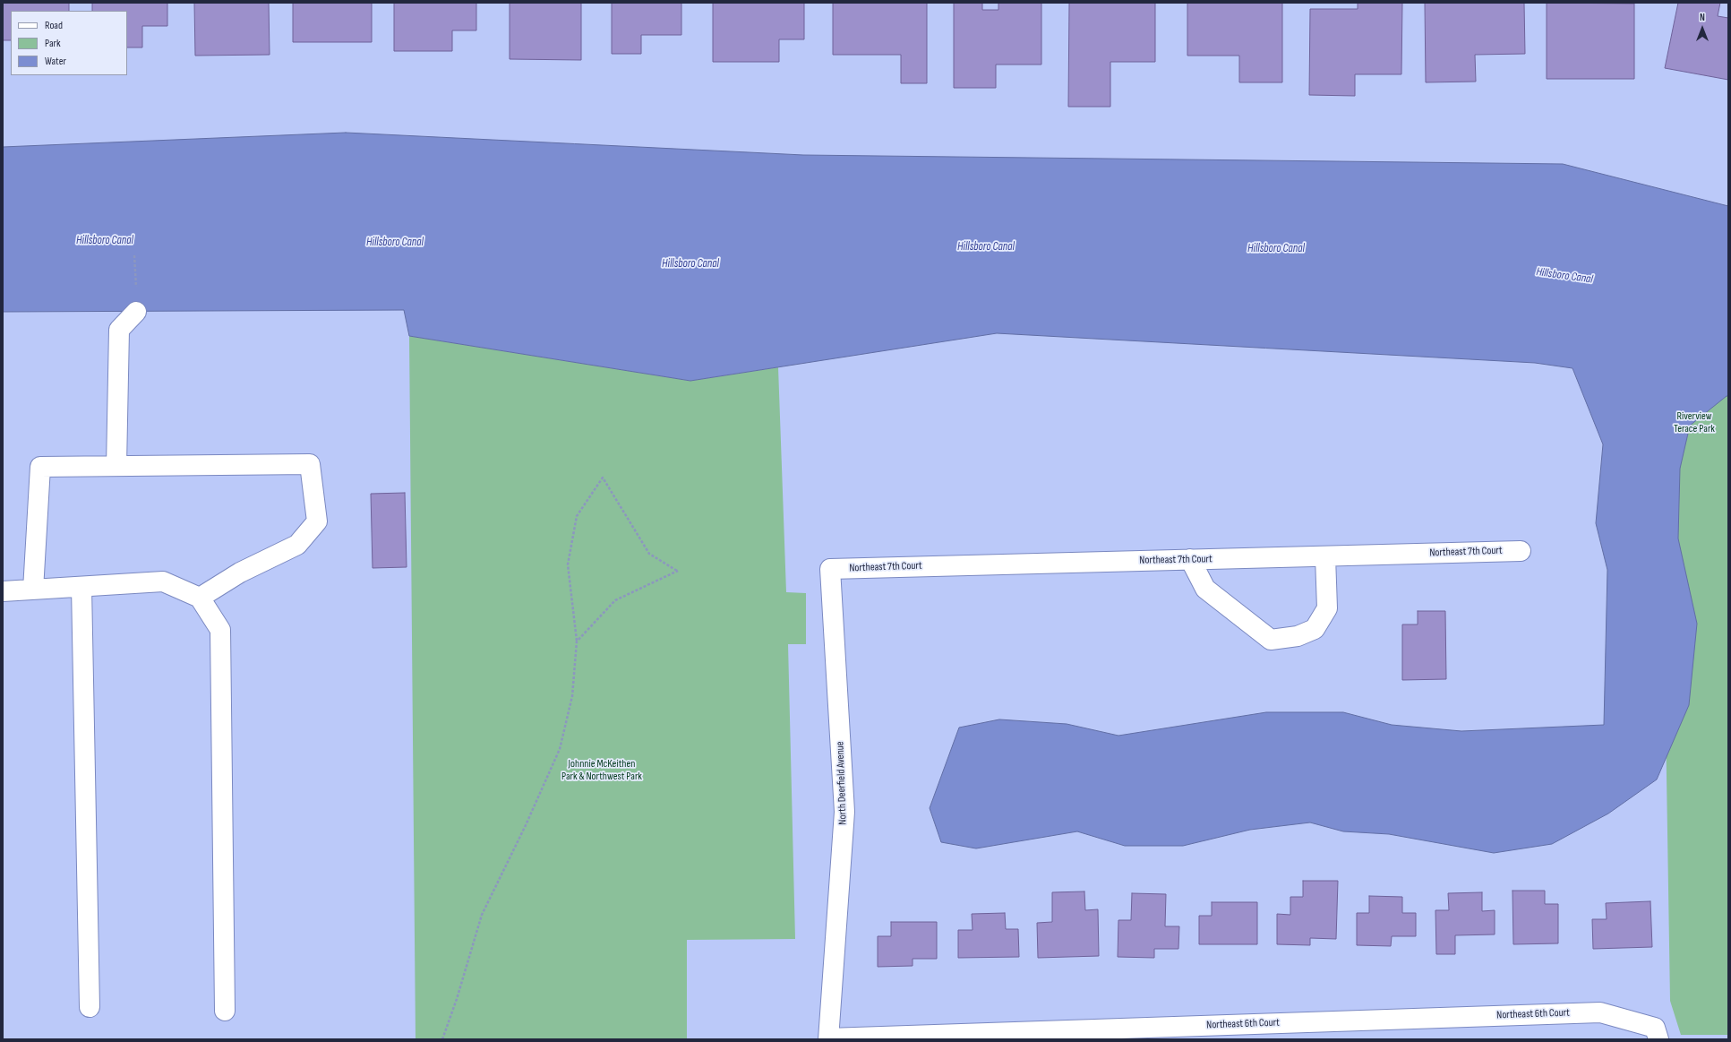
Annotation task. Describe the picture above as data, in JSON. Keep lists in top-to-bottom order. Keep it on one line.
{"streets":{"street":["Northeast 7th Court","North Deerfield Avenue","Northeast 6th Court"]},"crossings":[["Northeast 7th Court","North Deerfield Avenue"],["North Deerfield Avenue","Northeast 6th Court"]],"water":["Hillsboro Canal"],"parks":["Riverview Terace Park","Johnnie McKeithen Park & Northwest Park"],"legend":["Road","Park","Water"],"north":"top"}
